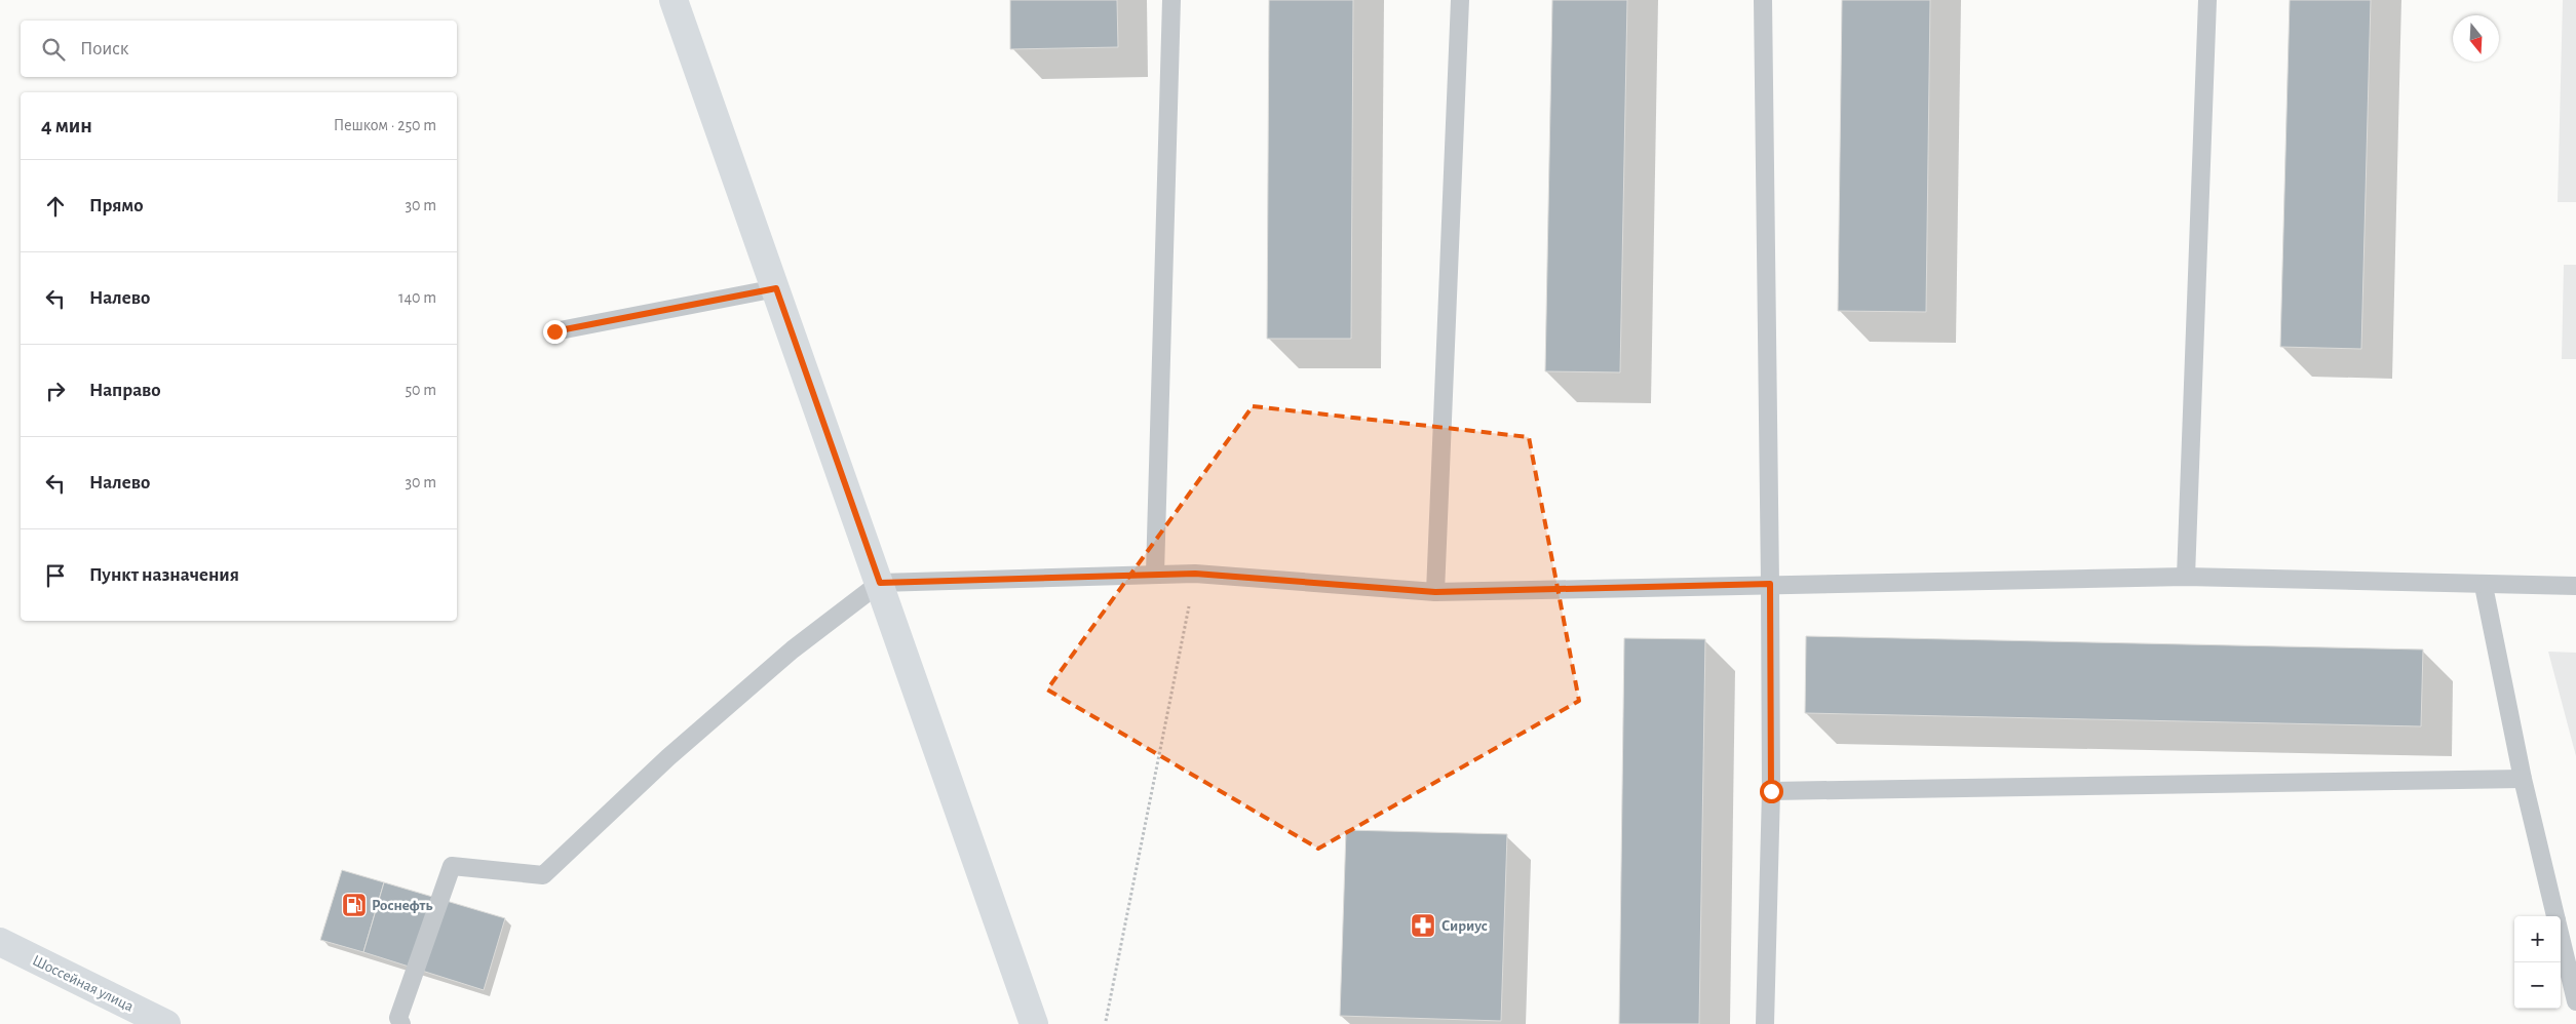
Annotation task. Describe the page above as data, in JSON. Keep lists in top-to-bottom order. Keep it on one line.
{"streets":{"street":["Шоссейная улица"]},"places":{"fuel station":["Роснефть"],"pharmacy":["Сириус"]},"north":"bottom","page":{"search":"Поиск","heading":["4 мин","Пешком · 250 m"],"list":[["Прямо","30 m"],["Налево","140 m"],["Направо","50 m"],["Налево","30 m"],"Пункт назначения"],"map_buttons":["+","−"]}}
